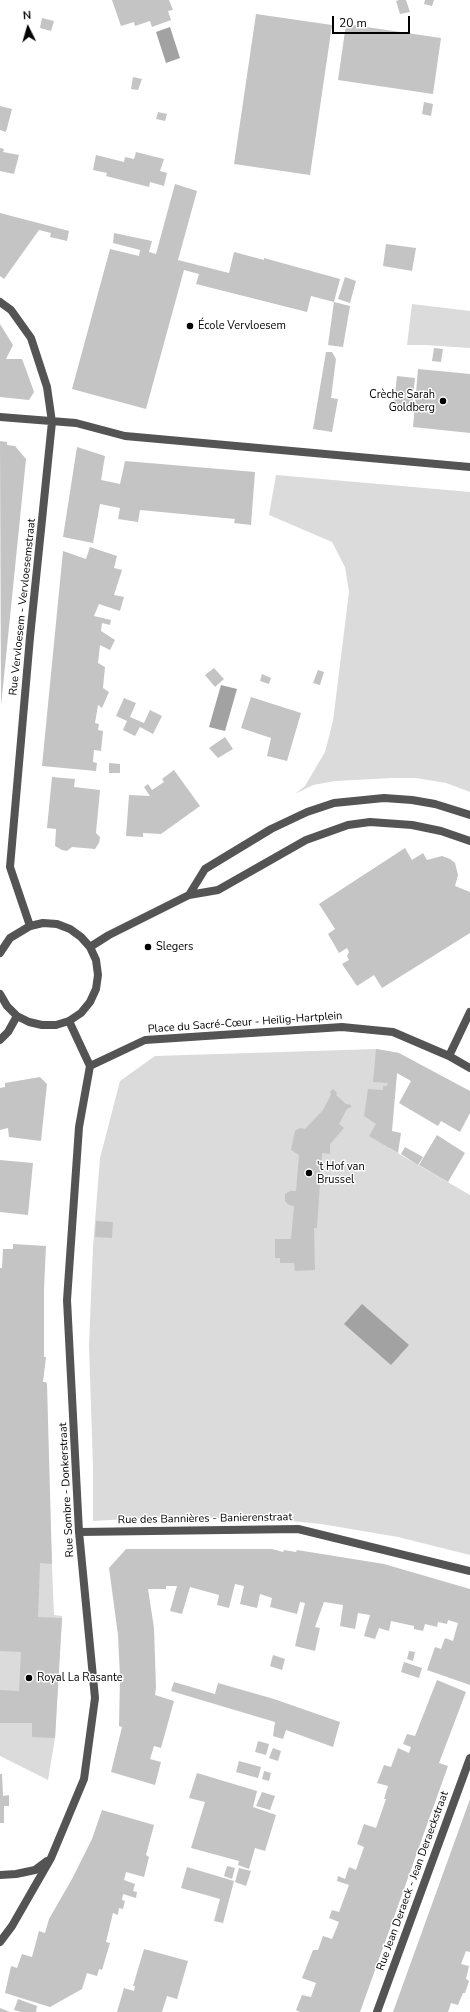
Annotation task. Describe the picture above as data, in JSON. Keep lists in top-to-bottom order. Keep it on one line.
{"streets":{"street":["Rue Vervloesem - Vervloesemstraat","Place du Sacré-Cœur - Heilig-Hartplein","Rue Sombre - Donkerstraat","Rue des Bannières - Banierenstraat","Rue Jean Deraeck - Jean Deraeckstraat"]},"crossings":[["Place du Sacré-Cœur - Heilig-Hartplein","Rue Sombre - Donkerstraat"],["Rue Sombre - Donkerstraat","Rue des Bannières - Banierenstraat"]],"places":["École Vervloesem","Crèche Sarah Goldberg","Slegers","'t Hof van Brussel","Royal La Rasante"],"scale_bar":"20 m","north":"top"}
